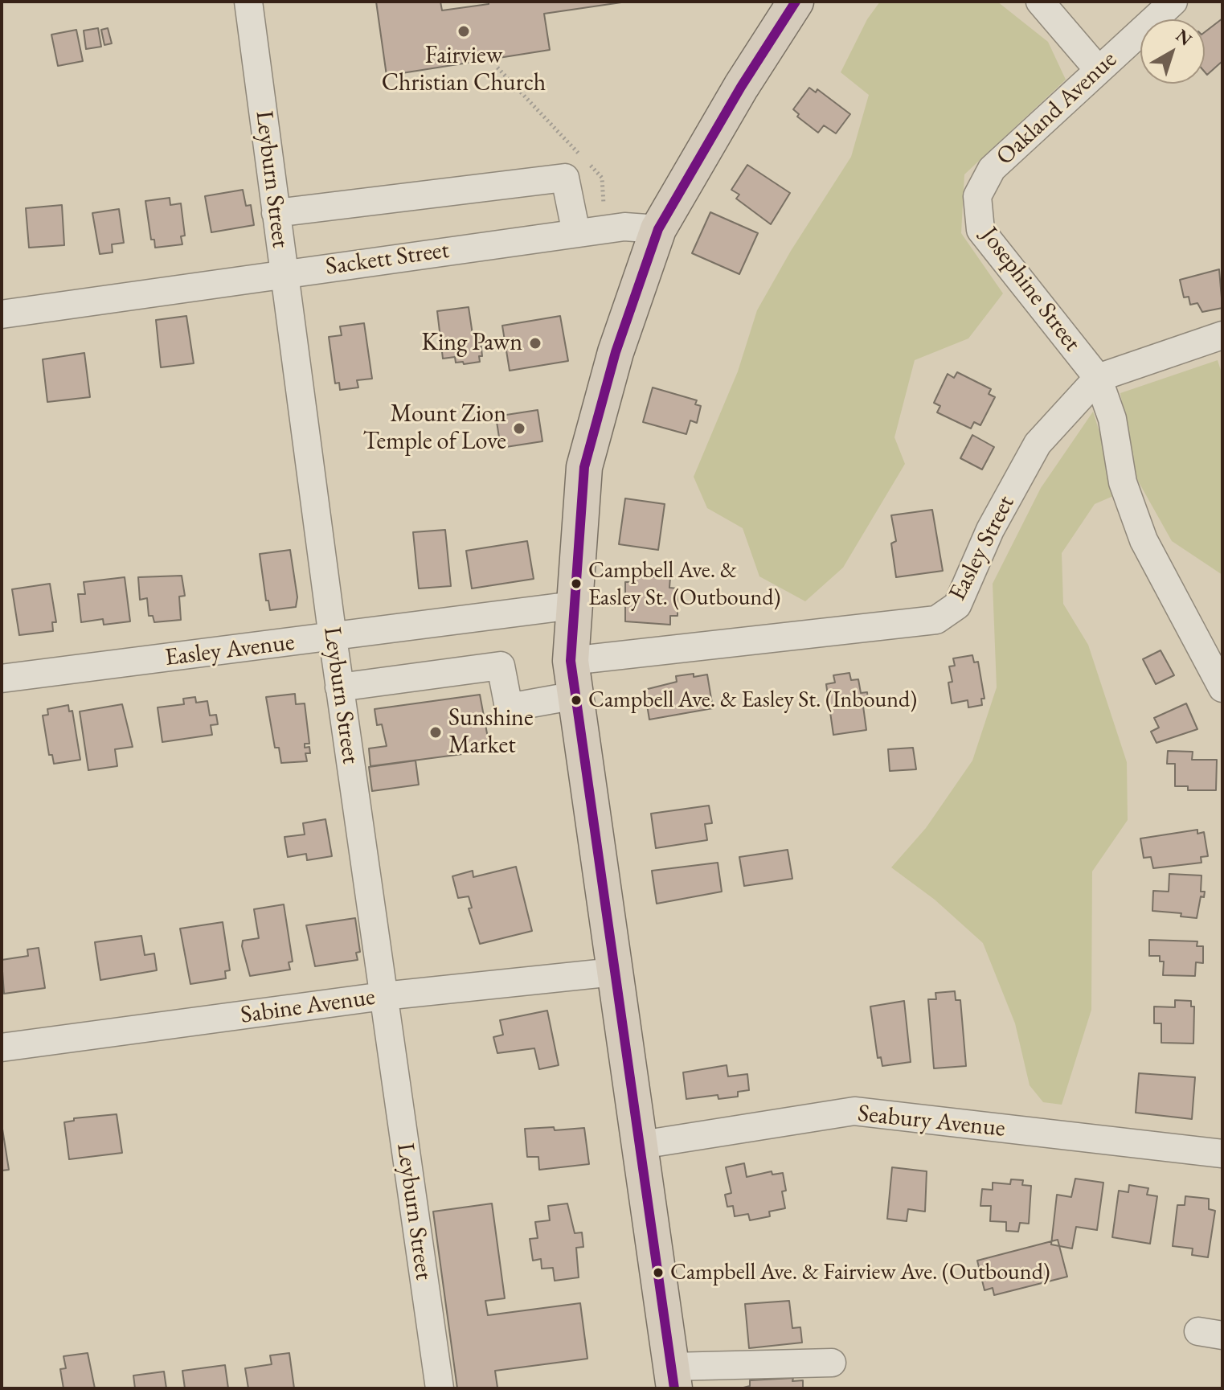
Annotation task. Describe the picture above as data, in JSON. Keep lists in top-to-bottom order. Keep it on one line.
{"streets":{"street":["Oakland Avenue","Leyburn Street","Sackett Street","Josephine Street","Easley Street","Easley Avenue","Sabine Avenue","Seabury Avenue"]},"crossings":[["Oakland Avenue","Josephine Street"],["Leyburn Street","Sackett Street"],["Leyburn Street","Easley Avenue"],["Leyburn Street","Sabine Avenue"],["Josephine Street","Easley Street"]],"places":["Fairview Christian Church","King Pawn","Mount Zion Temple of Love","Campbell Ave. & Easley St. (Outbound)","Campbell Ave. & Easley St. (Inbound)","Sunshine Market","Campbell Ave. & Fairview Ave. (Outbound)"],"north":"top right"}
